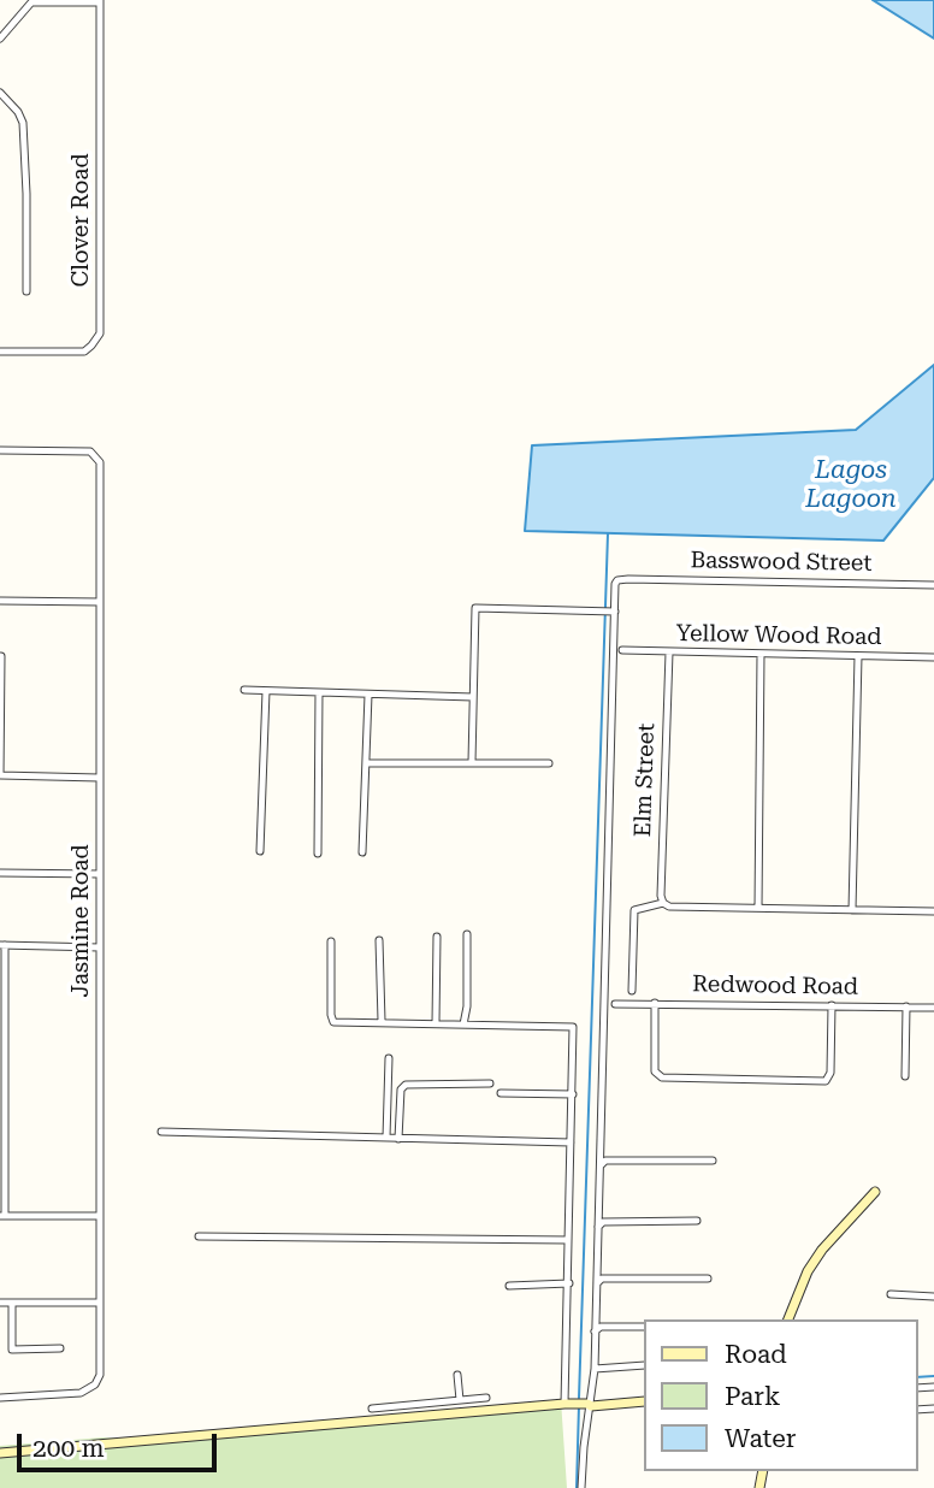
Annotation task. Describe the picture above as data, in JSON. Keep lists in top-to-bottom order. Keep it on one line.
{"streets":{"street":["Clover Road","Basswood Street","Yellow Wood Road","Elm Street","Jasmine Road","Redwood Road"]},"crossings":[["Yellow Wood Road","Elm Street"]],"water":["Lagos Lagoon"],"legend":["Road","Park","Water"],"scale_bar":"200 m"}
